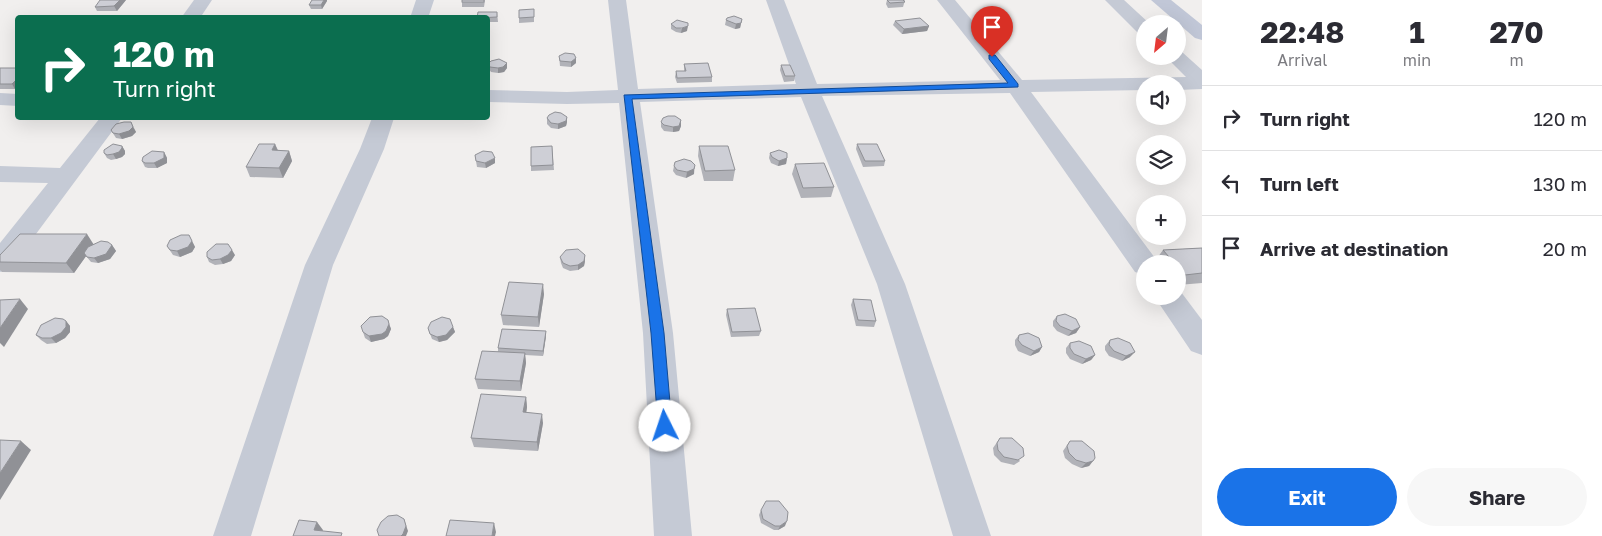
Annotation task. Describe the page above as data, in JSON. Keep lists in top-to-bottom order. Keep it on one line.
{"north":"bottom left","page":{"eta":["22:48","Arrival","1","min","270","m"],"map_buttons":["+","−"],"turn":["120 m","Turn right"],"list":[{"name":"Turn right","value":"120 m"},{"name":"Turn left","value":"130 m"},{"name":"Arrive at destination","value":"20 m"}],"buttons":["Exit","Share"]}}
